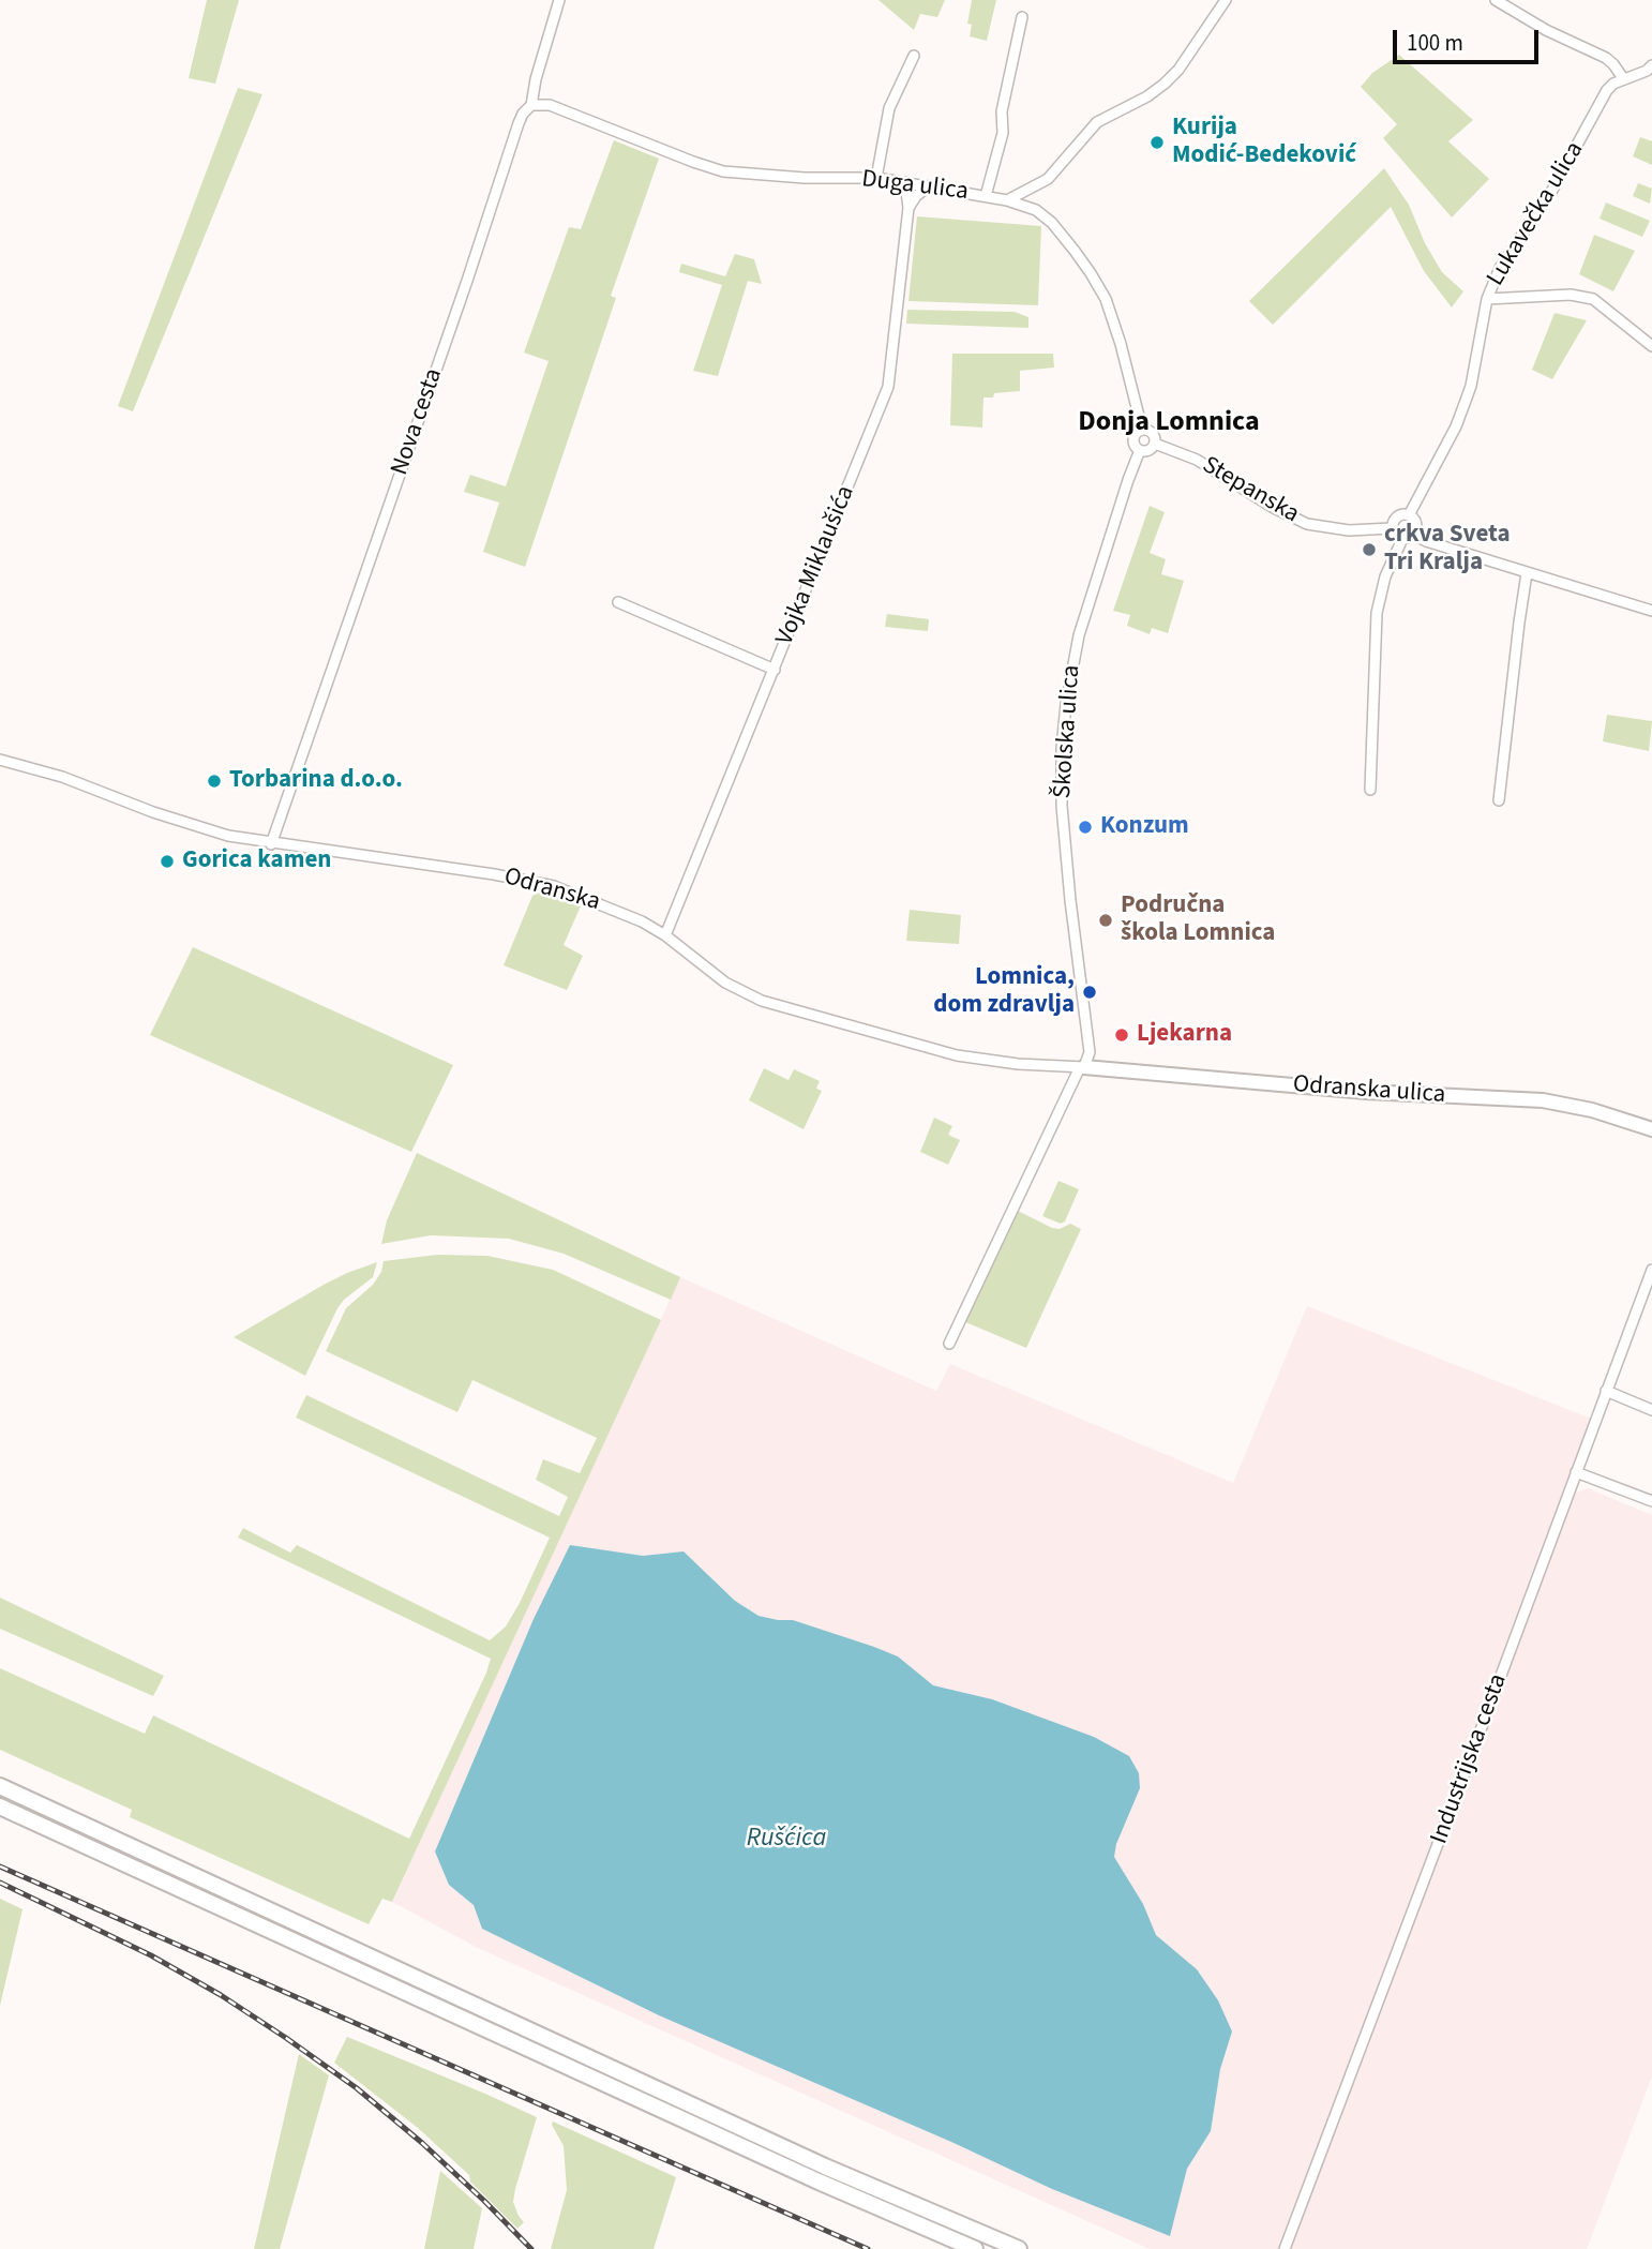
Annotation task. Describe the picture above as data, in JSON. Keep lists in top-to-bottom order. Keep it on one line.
{"streets":{"main road":["Odranska ulica"],"street":["Duga ulica","Lukavečka ulica","Nova cesta","Stepanska","Vojka Miklaušića","Školska ulica","Odranska","Industrijska cesta"]},"crossings":[["Duga ulica","Nova cesta"],["Duga ulica","Vojka Miklaušića"],["Duga ulica","Školska ulica"],["Lukavečka ulica","Stepanska"],["Nova cesta","Odranska"],["Stepanska","Školska ulica"],["Vojka Miklaušića","Odranska"],["Školska ulica","Odranska"],["Školska ulica","Odranska ulica"],["Odranska","Odranska ulica"]],"districts":["Donja Lomnica"],"water":["Rušćica"],"places":["Kurija Modić-Bedeković","crkva Sveta Tri Kralja","Torbarina d.o.o.","Konzum","Gorica kamen","Područna škola Lomnica","Lomnica, dom zdravlja","Ljekarna"],"scale_bar":"100 m"}
